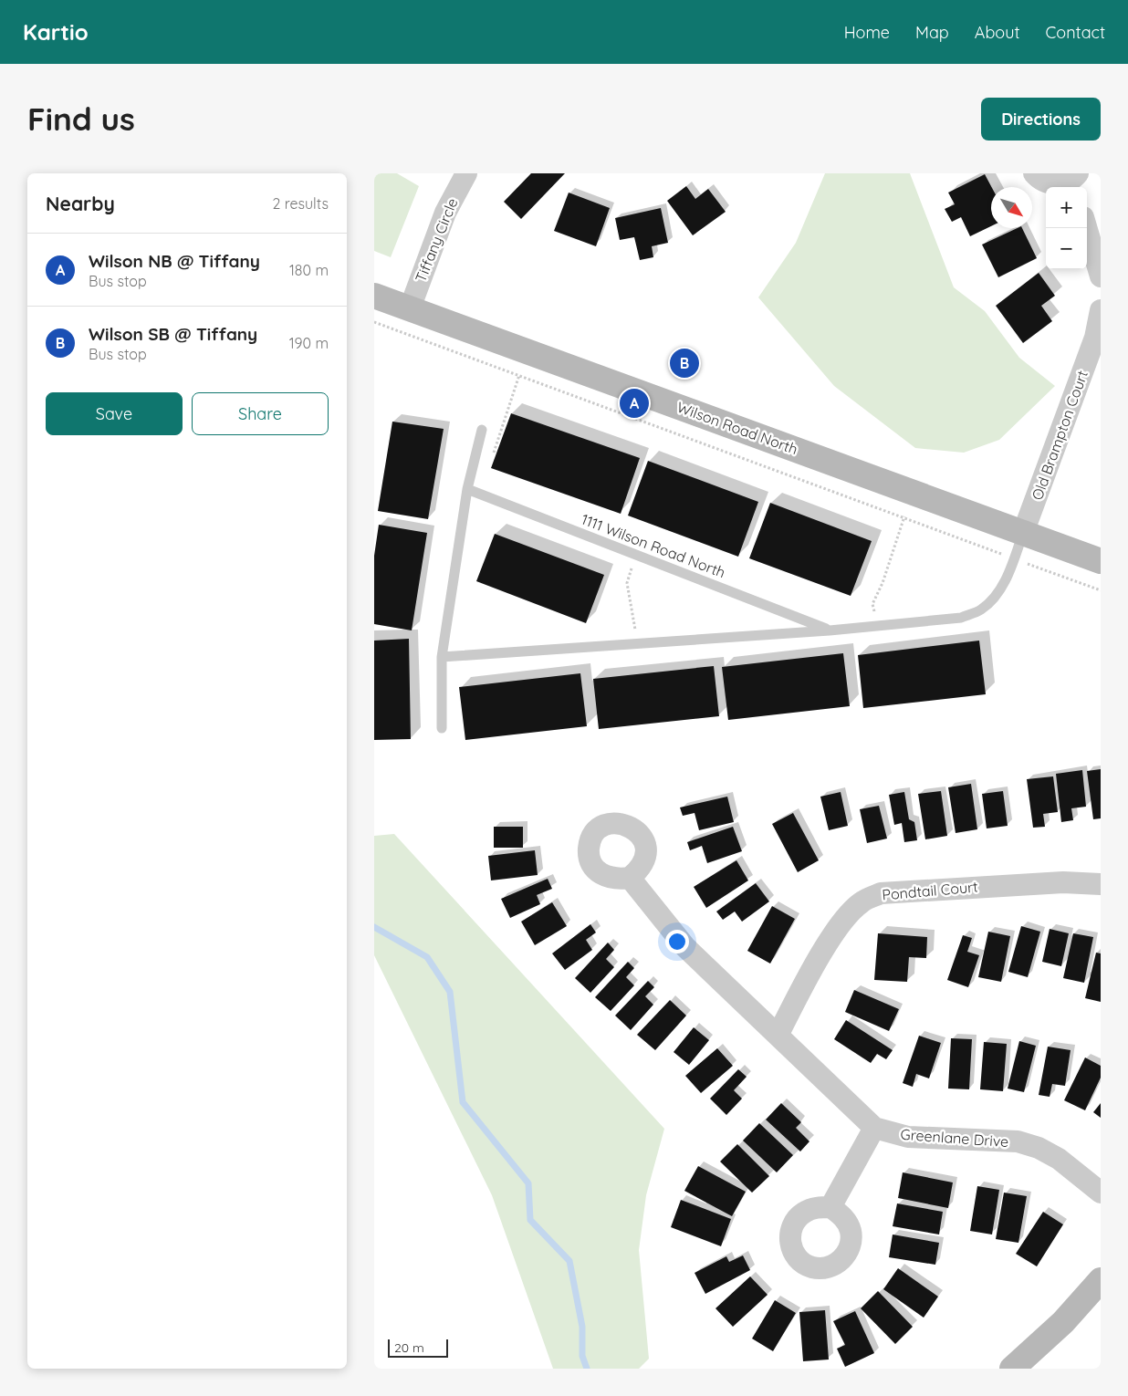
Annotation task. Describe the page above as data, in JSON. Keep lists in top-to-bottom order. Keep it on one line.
{"streets":{"main road":["Wilson Road North"],"street":["Tiffany Circle","Old Brampton Court","Pondtail Court","Greenlane Drive"],"lane":["1111 Wilson Road North"]},"crossings":[["Tiffany Circle","Wilson Road North"],["Wilson Road North","Old Brampton Court"],["Wilson Road North","1111 Wilson Road North"],["Old Brampton Court","1111 Wilson Road North"],["Pondtail Court","Greenlane Drive"]],"scale_bar":"20 m","north":"bottom right","page":{"header":"Kartio","nav":["Home","Map","About","Contact"],"buttons":["Directions",["Save","Share"]],"title":"Find us","heading":["Nearby","2 results"],"map_buttons":["+","−"],"list":[{"mark":"A","name":"Wilson NB @ Tiffany","note":"Bus stop","value":"180 m"},{"mark":"B","name":"Wilson SB @ Tiffany","note":"Bus stop","value":"190 m"}],"pins":["B","A"],"scale":"20 m"}}
